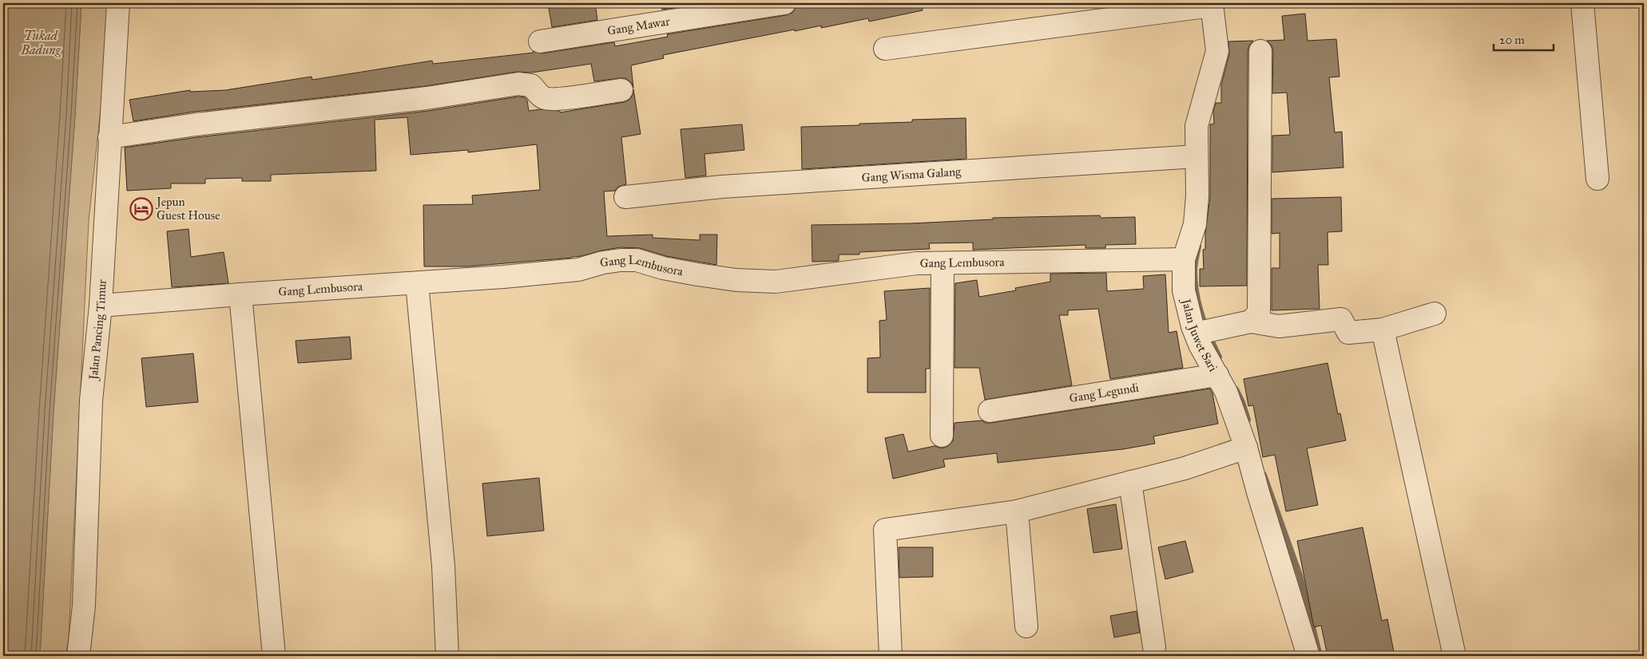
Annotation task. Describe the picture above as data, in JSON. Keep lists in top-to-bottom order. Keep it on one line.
{"streets":{"street":["Gang Mawar","Gang Wisma Galang","Gang Lembusora","Jalan Pancing Timur","Jalan Juwet Sari","Gang Legundi"]},"crossings":[["Gang Wisma Galang","Jalan Juwet Sari"],["Gang Lembusora","Jalan Pancing Timur"],["Gang Lembusora","Jalan Juwet Sari"],["Jalan Juwet Sari","Gang Legundi"]],"water":["Tukad Badung"],"places":{"hotel":["Jepun Guest House"]},"scale_bar":"20 m"}
